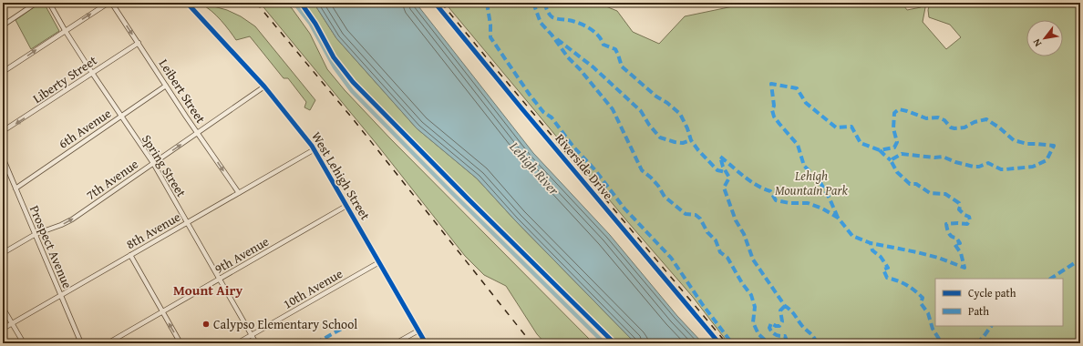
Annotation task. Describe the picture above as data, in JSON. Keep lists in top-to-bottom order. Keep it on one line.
{"streets":{"street":["Liberty Street","Leibert Street","6th Avenue","Spring Street","Riverside Drive","West Lehigh Street","7th Avenue","8th Avenue","Prospect Avenue","9th Avenue","10th Avenue"]},"crossings":[["Liberty Street","Leibert Street"],["Liberty Street","Spring Street"],["Leibert Street","6th Avenue"],["Leibert Street","7th Avenue"],["Leibert Street","8th Avenue"],["6th Avenue","Spring Street"],["6th Avenue","Prospect Avenue"],["Spring Street","7th Avenue"],["Spring Street","8th Avenue"],["Spring Street","9th Avenue"],["Spring Street","10th Avenue"],["West Lehigh Street","7th Avenue"],["West Lehigh Street","8th Avenue"],["West Lehigh Street","9th Avenue"],["West Lehigh Street","10th Avenue"],["7th Avenue","Prospect Avenue"],["8th Avenue","Prospect Avenue"]],"one_way":["Liberty Street","Leibert Street","7th Avenue"],"districts":["Mount Airy"],"water":["Lehigh River"],"parks":["Lehigh Mountain Park"],"places":["Calypso Elementary School"],"legend":["Cycle path","Path"],"north":"bottom left"}
